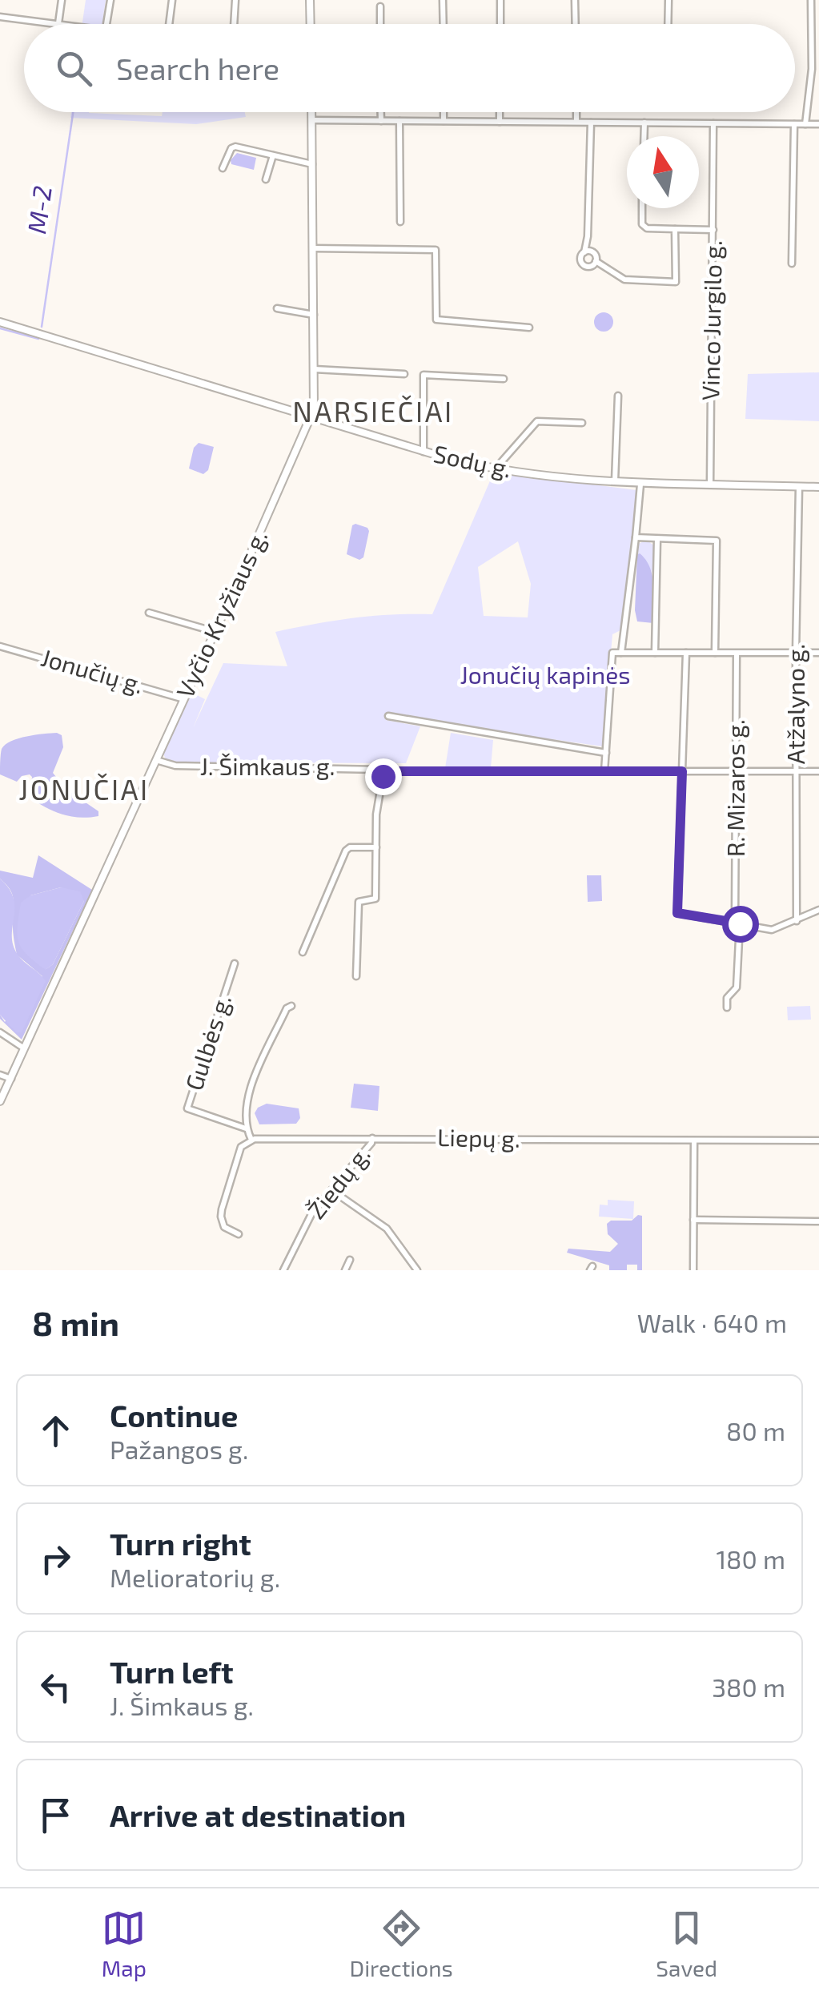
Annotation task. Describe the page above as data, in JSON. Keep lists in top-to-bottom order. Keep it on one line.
{"streets":{"street":["Vinco Jurgilo g.","Sodų g.","Vyčio Kryžiaus g.","Jonučių g.","Atžalyno g.","J. Šimkaus g.","R. Mizaros g.","Gulbės g.","Liepų g.","Žiedų g."]},"crossings":[["Vinco Jurgilo g.","Sodų g."],["Sodų g.","Vyčio Kryžiaus g."],["Sodų g.","Atžalyno g."],["Vyčio Kryžiaus g.","Jonučių g."],["Vyčio Kryžiaus g.","J. Šimkaus g."],["Atžalyno g.","J. Šimkaus g."],["J. Šimkaus g.","R. Mizaros g."],["Liepų g.","Žiedų g."]],"districts":["NARSIEČIAI","JONUČIAI"],"water":["M-2"],"parks":["Jonučių kapinės"],"north":"top","page":{"search":"Search here","heading":["8 min","Walk · 640 m"],"list":[["Continue","Pažangos g.","80 m"],["Turn right","Melioratorių g.","180 m"],["Turn left","J. Šimkaus g.","380 m"],"Arrive at destination"],"nav":["Map","Directions","Saved"]}}
